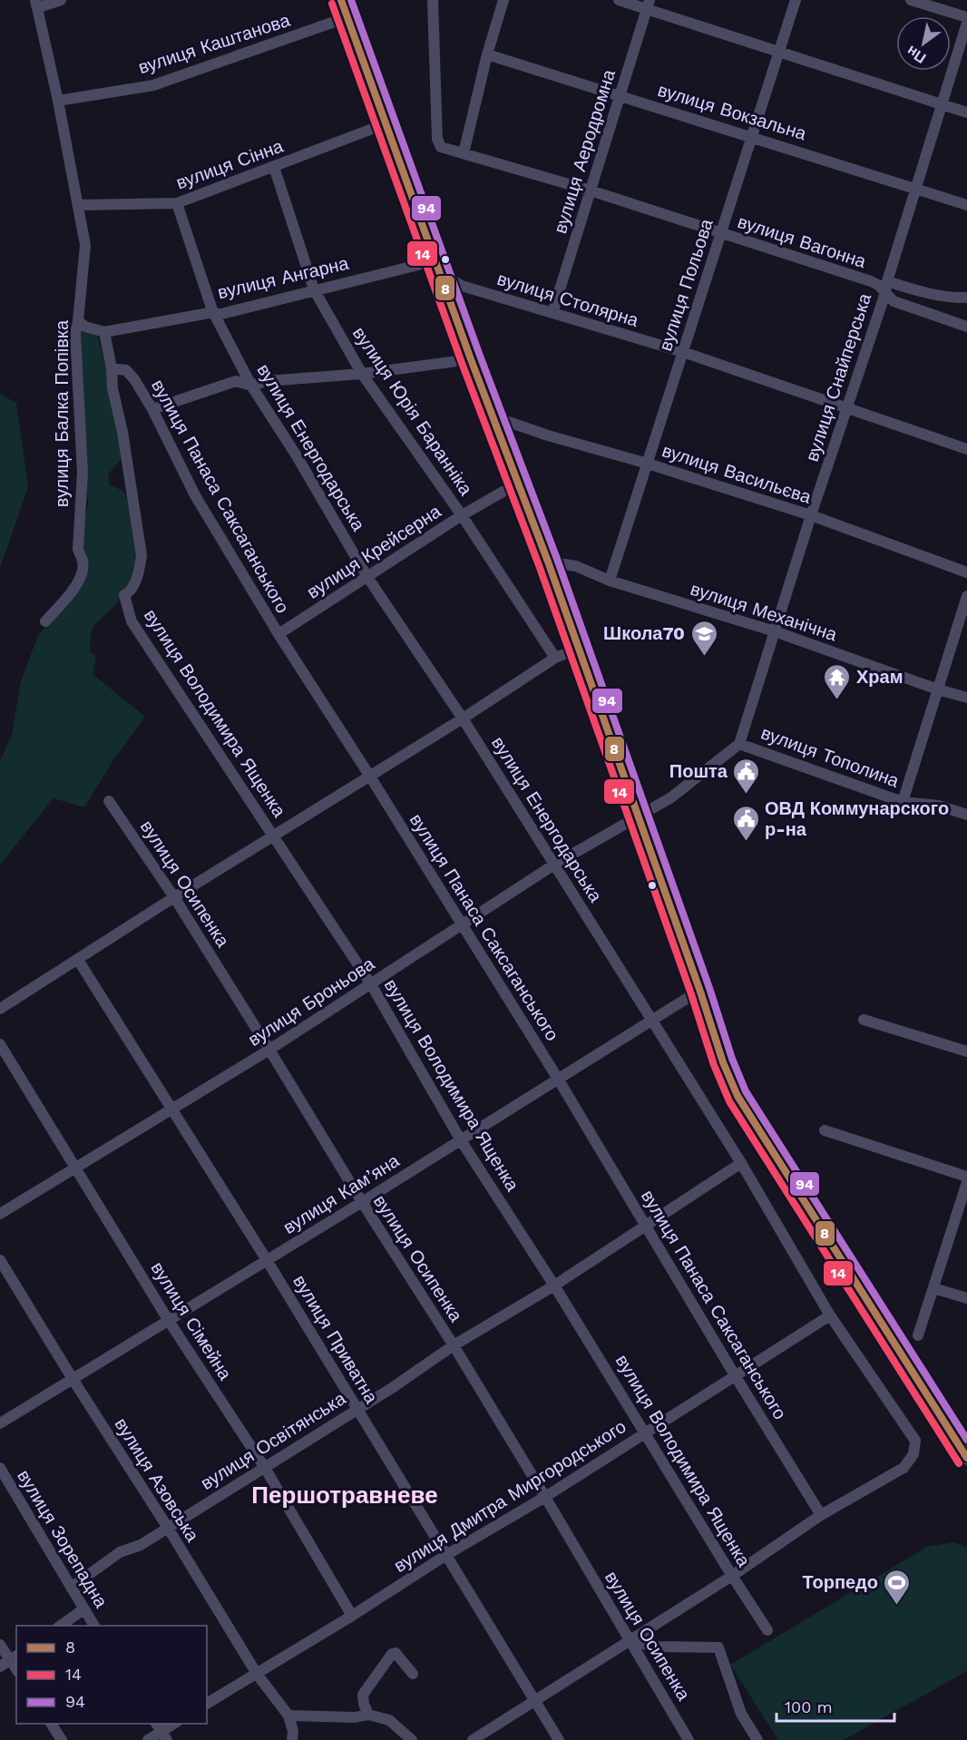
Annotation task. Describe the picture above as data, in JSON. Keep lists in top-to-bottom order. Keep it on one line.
{"streets":{"street":["вулиця Каштанова","вулиця Вокзальна","вулиця Аеродромна","вулиця Сінна","вулиця Вагонна","вулиця Ангарна","вулиця Польова","вулиця Столярна","вулиця Снайперська","вулиця Юрія Баранніка","вулиця Балка Попівка","вулиця Енергодарська","вулиця Васильєва","вулиця Панаса Саксаганського","вулиця Крейсерна","вулиця Механічна","вулиця Володимира Ященка","вулиця Тополина","вулиця Осипенка","вулиця Броньова","вулиця Кам’яна","вулиця Сімейна","вулиця Приватна","вулиця Освітянська","вулиця Азовська","вулиця Дмитра Миргородського","вулиця Зорепадна"]},"crossings":[["вулиця Каштанова","вулиця Балка Попівка"],["вулиця Вокзальна","вулиця Аеродромна"],["вулиця Вокзальна","вулиця Польова"],["вулиця Вокзальна","вулиця Снайперська"],["вулиця Аеродромна","вулиця Вагонна"],["вулиця Аеродромна","вулиця Столярна"],["вулиця Сінна","вулиця Юрія Баранніка"],["вулиця Сінна","вулиця Балка Попівка"],["вулиця Сінна","вулиця Енергодарська"],["вулиця Вагонна","вулиця Польова"],["вулиця Вагонна","вулиця Снайперська"],["вулиця Ангарна","вулиця Столярна"],["вулиця Ангарна","вулиця Юрія Баранніка"],["вулиця Ангарна","вулиця Енергодарська"],["вулиця Ангарна","вулиця Володимира Ященка"],["вулиця Польова","вулиця Столярна"],["вулиця Польова","вулиця Васильєва"],["вулиця Польова","вулиця Механічна"],["вулиця Столярна","вулиця Снайперська"],["вулиця Снайперська","вулиця Васильєва"],["вулиця Снайперська","вулиця Механічна"],["вулиця Снайперська","вулиця Тополина"],["вулиця Юрія Баранніка","вулиця Крейсерна"],["вулиця Енергодарська","вулиця Панаса Саксаганського"],["вулиця Енергодарська","вулиця Крейсерна"],["вулиця Енергодарська","вулиця Броньова"],["вулиця Енергодарська","вулиця Кам’яна"],["вулиця Енергодарська","вулиця Освітянська"],["вулиця Енергодарська","вулиця Дмитра Миргородського"],["вулиця Панаса Саксаганського","вулиця Крейсерна"],["вулиця Панаса Саксаганського","вулиця Володимира Ященка"],["вулиця Панаса Саксаганського","вулиця Броньова"],["вулиця Панаса Саксаганського","вулиця Кам’яна"],["вулиця Панаса Саксаганського","вулиця Освітянська"],["вулиця Панаса Саксаганського","вулиця Дмитра Миргородського"],["вулиця Володимира Ященка","вулиця Броньова"],["вулиця Володимира Ященка","вулиця Кам’яна"],["вулиця Володимира Ященка","вулиця Освітянська"],["вулиця Володимира Ященка","вулиця Дмитра Миргородського"],["вулиця Тополина","вулиця Броньова"],["вулиця Осипенка","вулиця Броньова"],["вулиця Осипенка","вулиця Кам’яна"],["вулиця Осипенка","вулиця Освітянська"],["вулиця Осипенка","вулиця Дмитра Миргородського"],["вулиця Броньова","вулиця Сімейна"],["вулиця Броньова","вулиця Приватна"],["вулиця Кам’яна","вулиця Сімейна"],["вулиця Кам’яна","вулиця Приватна"],["вулиця Кам’яна","вулиця Азовська"],["вулиця Сімейна","вулиця Освітянська"],["вулиця Сімейна","вулиця Дмитра Миргородського"],["вулиця Приватна","вулиця Освітянська"],["вулиця Приватна","вулиця Дмитра Миргородського"],["вулиця Освітянська","вулиця Азовська"],["вулиця Освітянська","вулиця Зорепадна"],["вулиця Азовська","вулиця Дмитра Миргородського"]],"districts":["Першотравневе"],"places":{"school or university":["Школа70"],"temple":["Храм"],"public building":["Пошта","ОВД Коммунарского р-на"],"sports":["Торпедо"]},"lines":["transit line 8","transit line 94","transit line 14"],"legend":["8","14","94"],"scale_bar":"100 m","north":"bottom left"}
